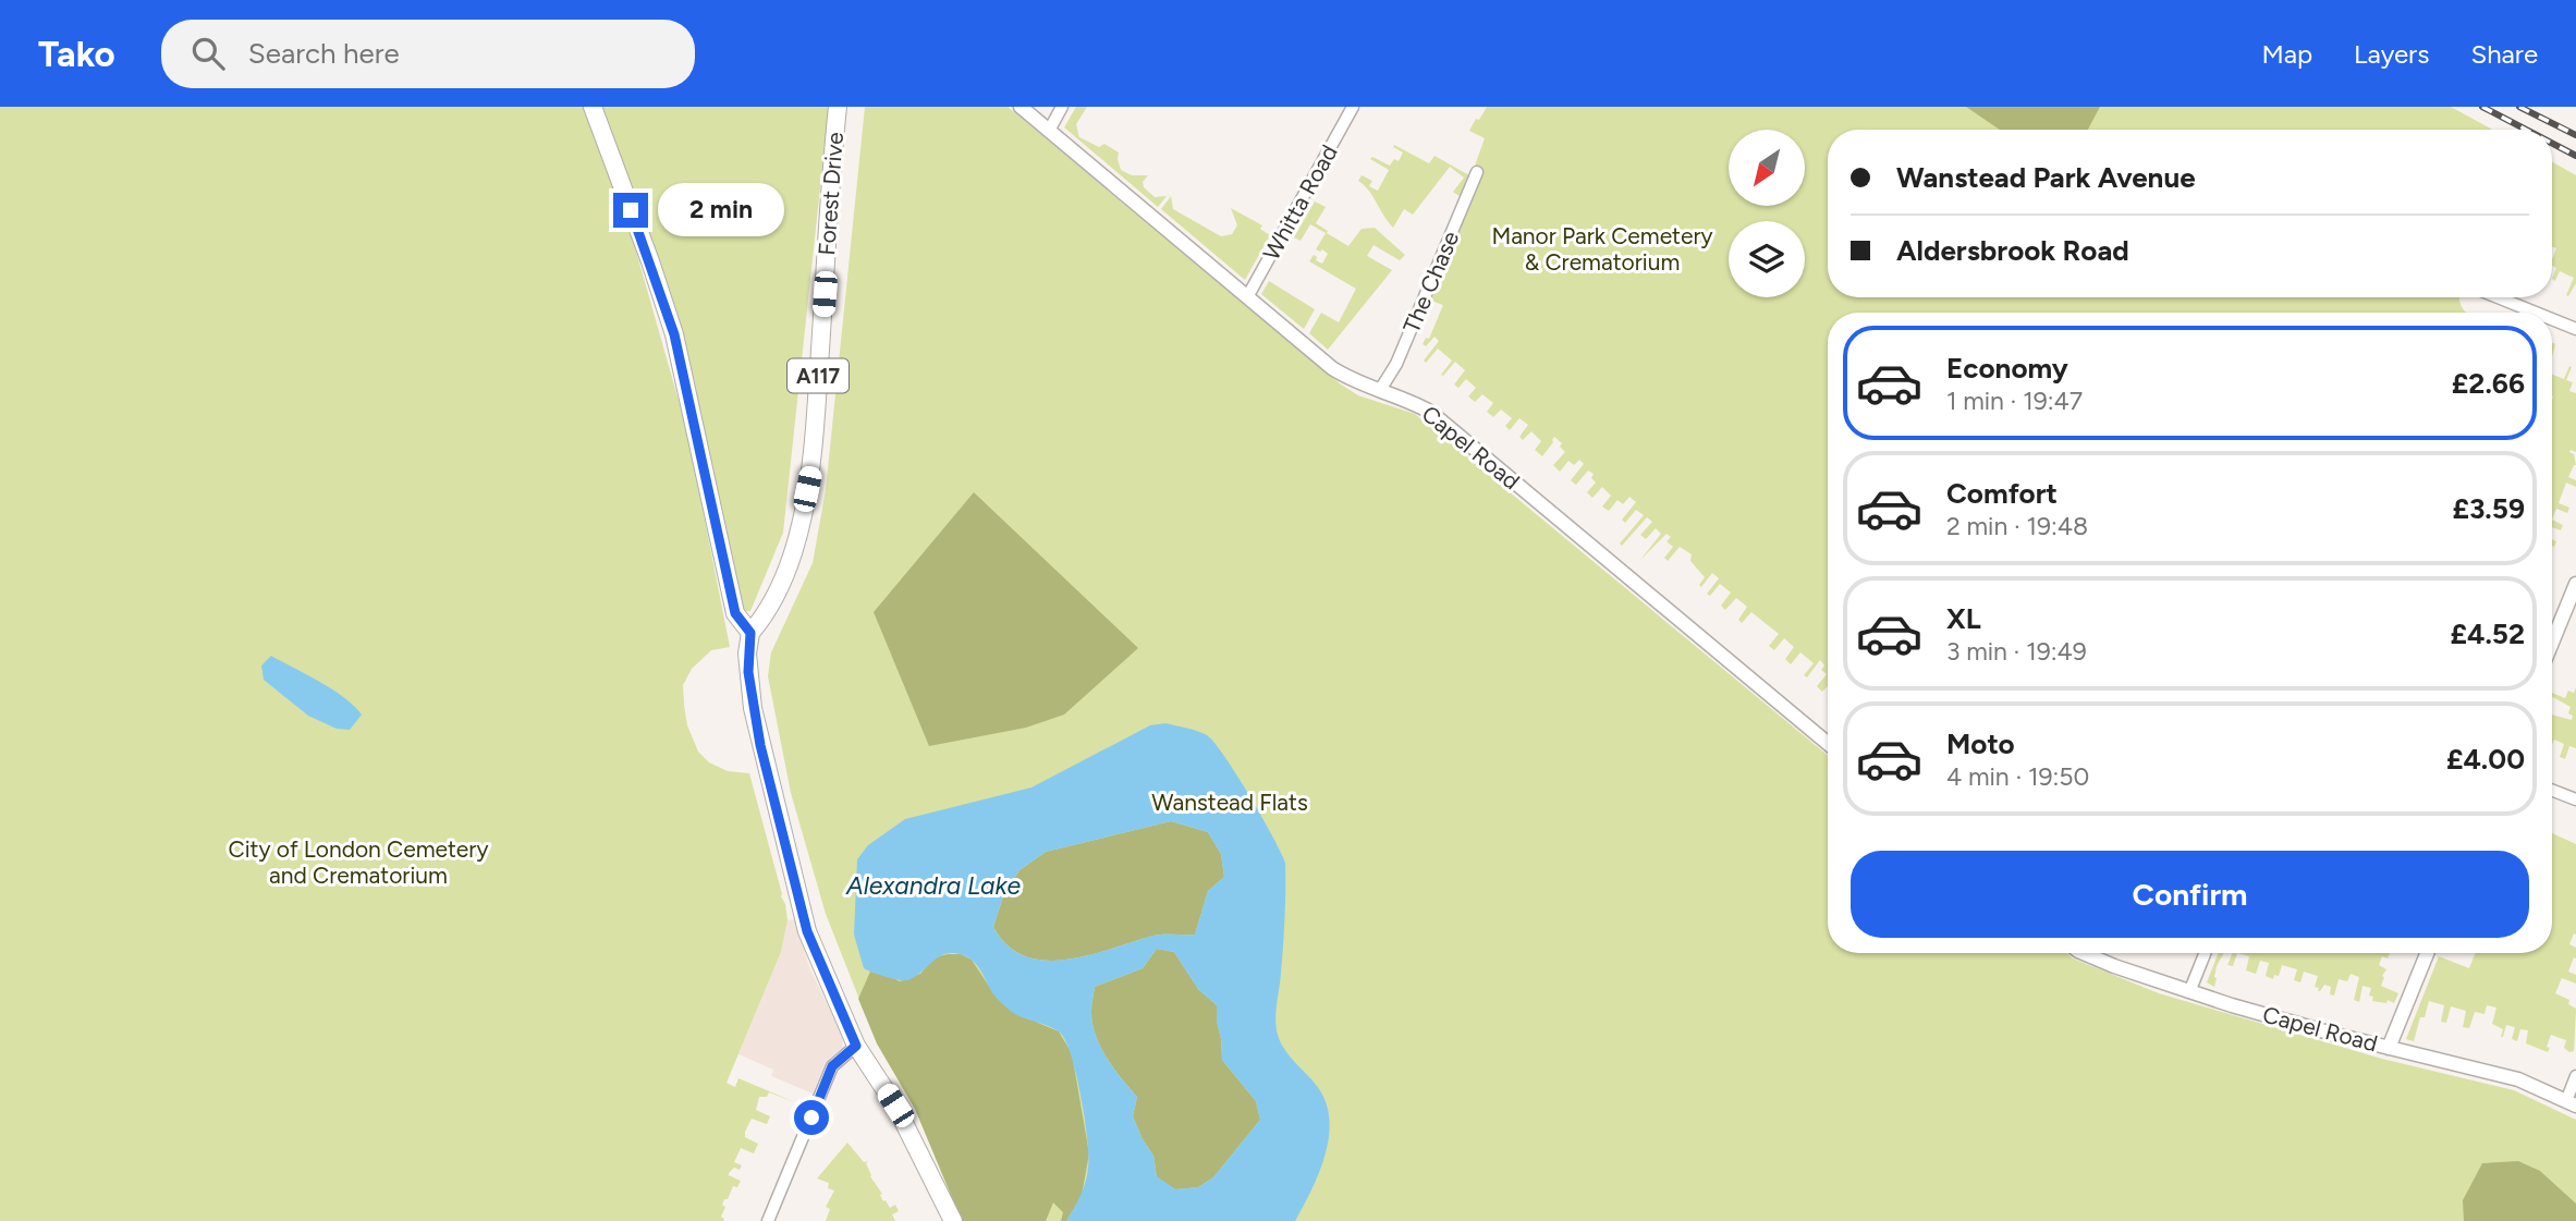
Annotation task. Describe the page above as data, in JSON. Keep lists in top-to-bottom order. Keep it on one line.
{"streets":{"main road":["Forest Drive","A117"],"street":["Whitta Road","The Chase","Capel Road"]},"crossings":[["Whitta Road","Capel Road"],["The Chase","Capel Road"]],"water":["Alexandra Lake"],"parks":["Manor Park Cemetery & Crematorium","Wanstead Flats","City of London Cemetery and Crematorium"],"north":"bottom left","page":{"header":"Tako","search":"Search here","nav":["Map","Layers","Share"],"banner":["Wanstead Park Avenue","Aldersbrook Road"],"bubble":"2 min","list":[{"name":"Economy","note":"1 min · 19:47","value":"£2.66"},{"name":"Comfort","note":"2 min · 19:48","value":"£3.59"},{"name":"XL","note":"3 min · 19:49","value":"£4.52"},{"name":"Moto","note":"4 min · 19:50","value":"£4.00"}],"buttons":"Confirm"}}
